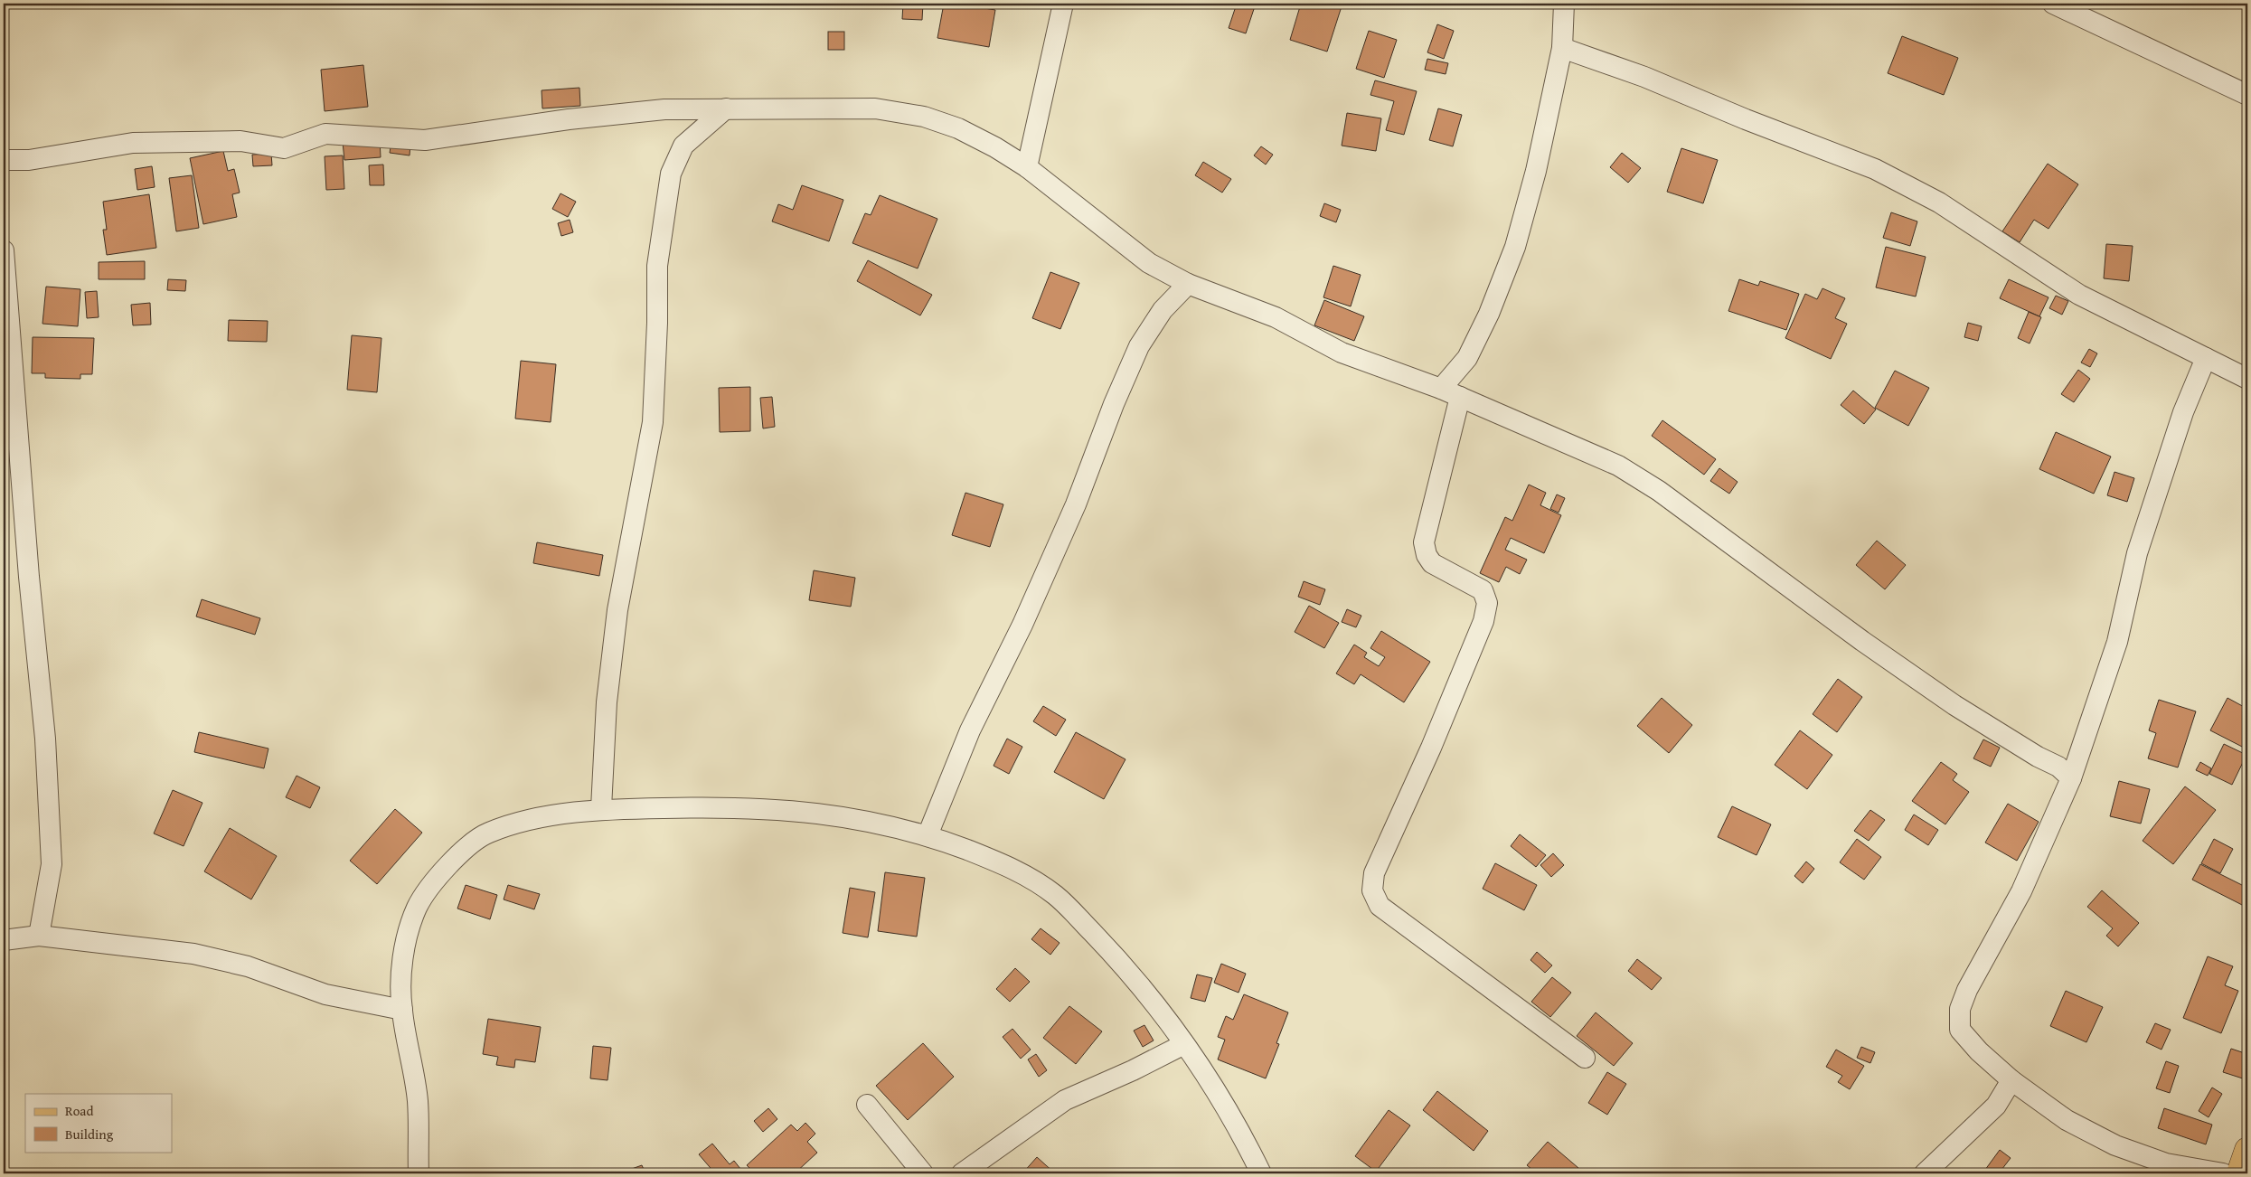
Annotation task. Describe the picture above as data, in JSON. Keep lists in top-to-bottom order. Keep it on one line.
{"legend":["Road","Building"]}
